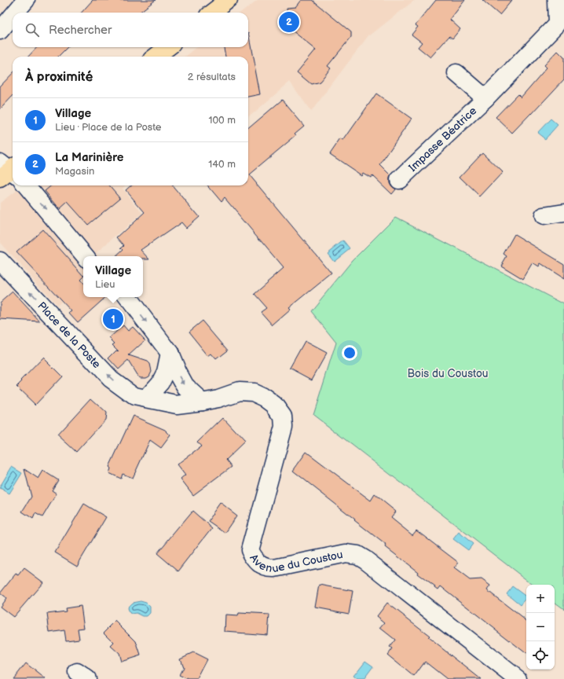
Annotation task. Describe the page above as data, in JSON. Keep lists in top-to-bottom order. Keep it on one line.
{"streets":{"street":["Impasse Béatrice","Place de la Poste","Avenue du Coustou"]},"crossings":[["Place de la Poste","Avenue du Coustou"]],"parks":["Bois du Coustou"],"page":{"pins":["2","1"],"search":"Rechercher","heading":["À proximité","2 résultats"],"list":[{"mark":"1","name":"Village","note":"Lieu · Place de la Poste","value":"100 m"},{"mark":"2","name":"La Marinière","note":"Magasin","value":"140 m"}],"popup":["Village","Lieu"],"map_buttons":["+","−"]}}
